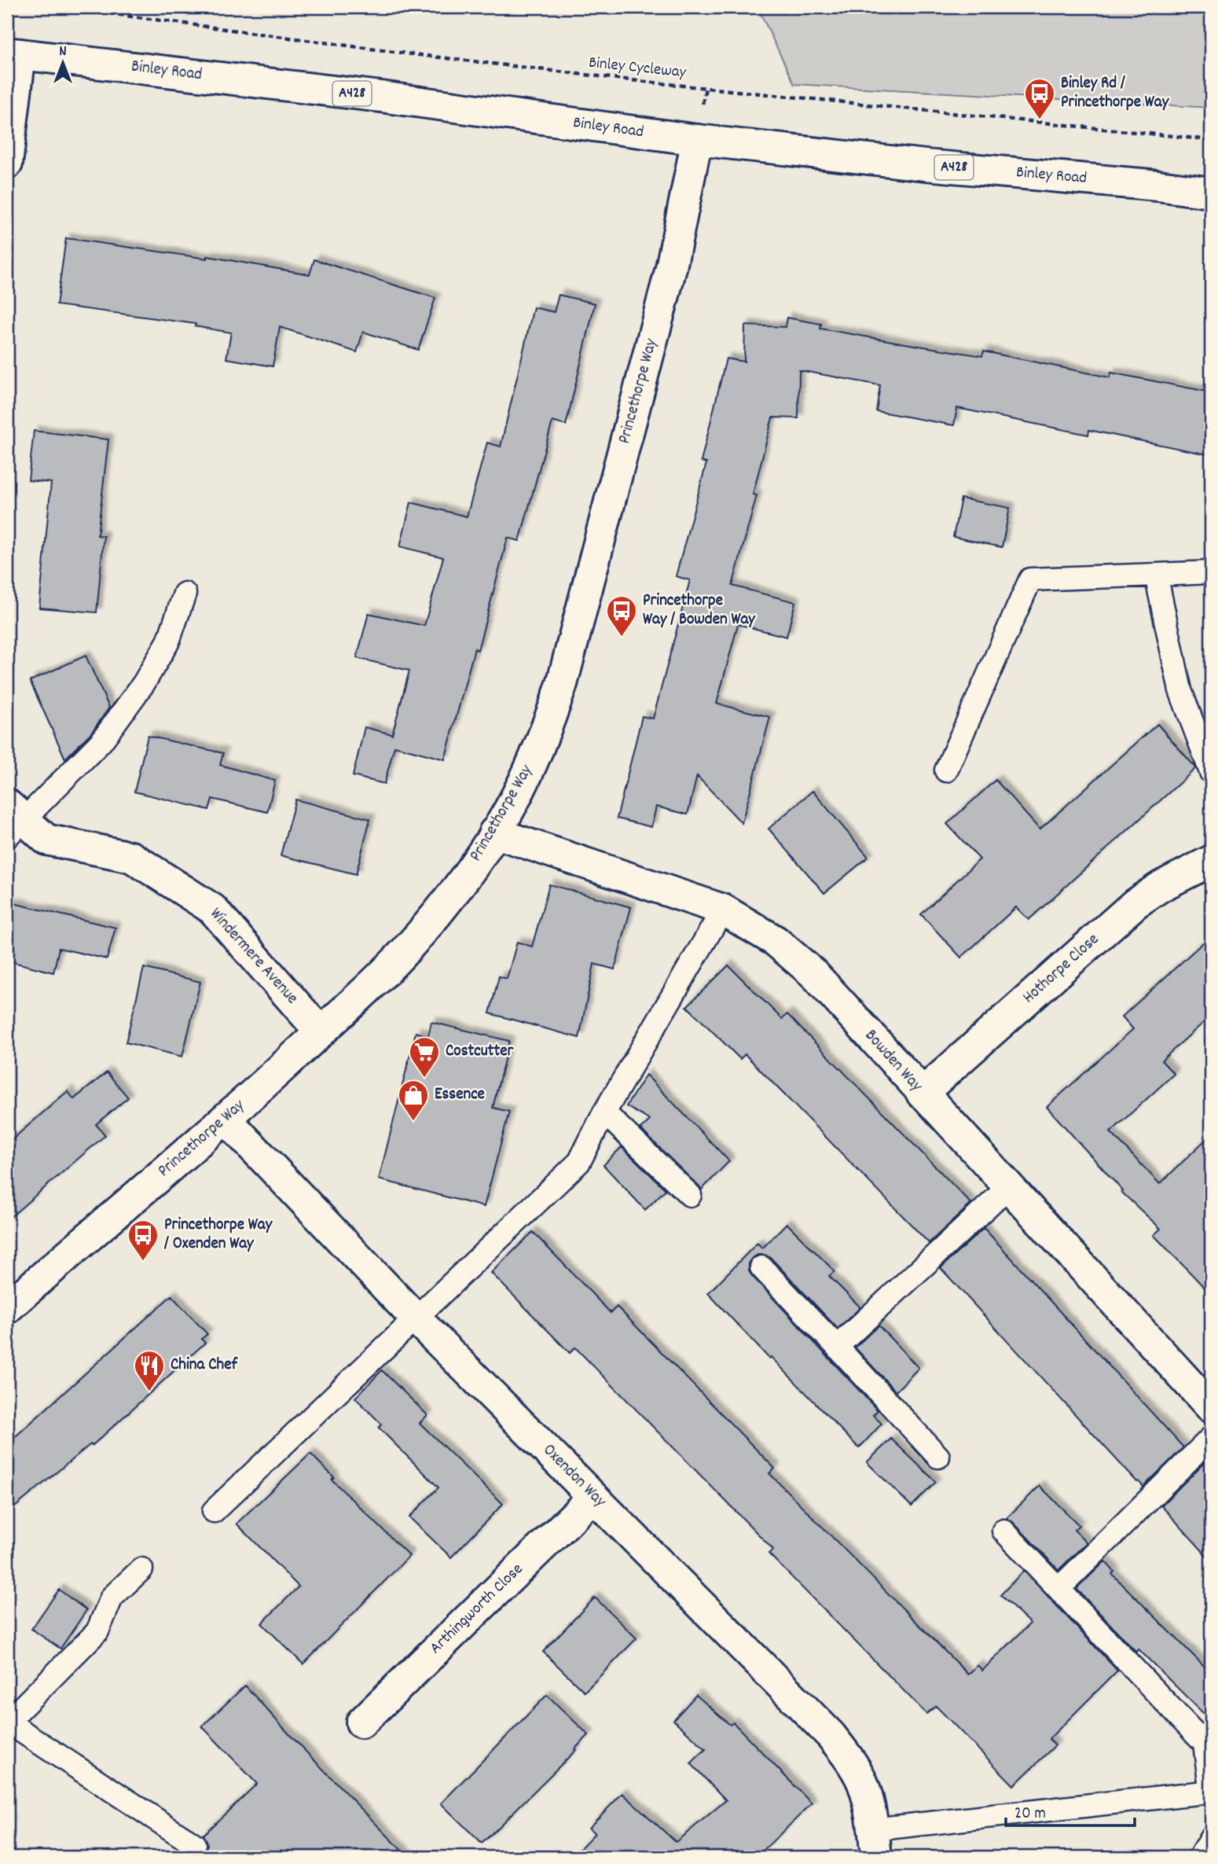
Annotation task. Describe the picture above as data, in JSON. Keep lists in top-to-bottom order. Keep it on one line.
{"streets":{"street":["Binley Road","A428","Princethorpe Way","Windermere Avenue","Hothorpe Close","Bowden Way","Oxendon Way","Arthingworth Close"],"path":["Binley Cycleway"]},"crossings":[["Binley Road","Princethorpe Way"],["Princethorpe Way","Windermere Avenue"],["Princethorpe Way","Bowden Way"],["Princethorpe Way","Oxendon Way"],["Hothorpe Close","Bowden Way"],["Oxendon Way","Arthingworth Close"]],"places":{"bus stop":["Binley Rd / Princethorpe Way","Princethorpe Way / Bowden Way","Princethorpe Way / Oxenden Way"],"supermarket":["Costcutter"],"shop":["Essence"],"restaurant":["China Chef"]},"scale_bar":"20 m","north":"top"}
